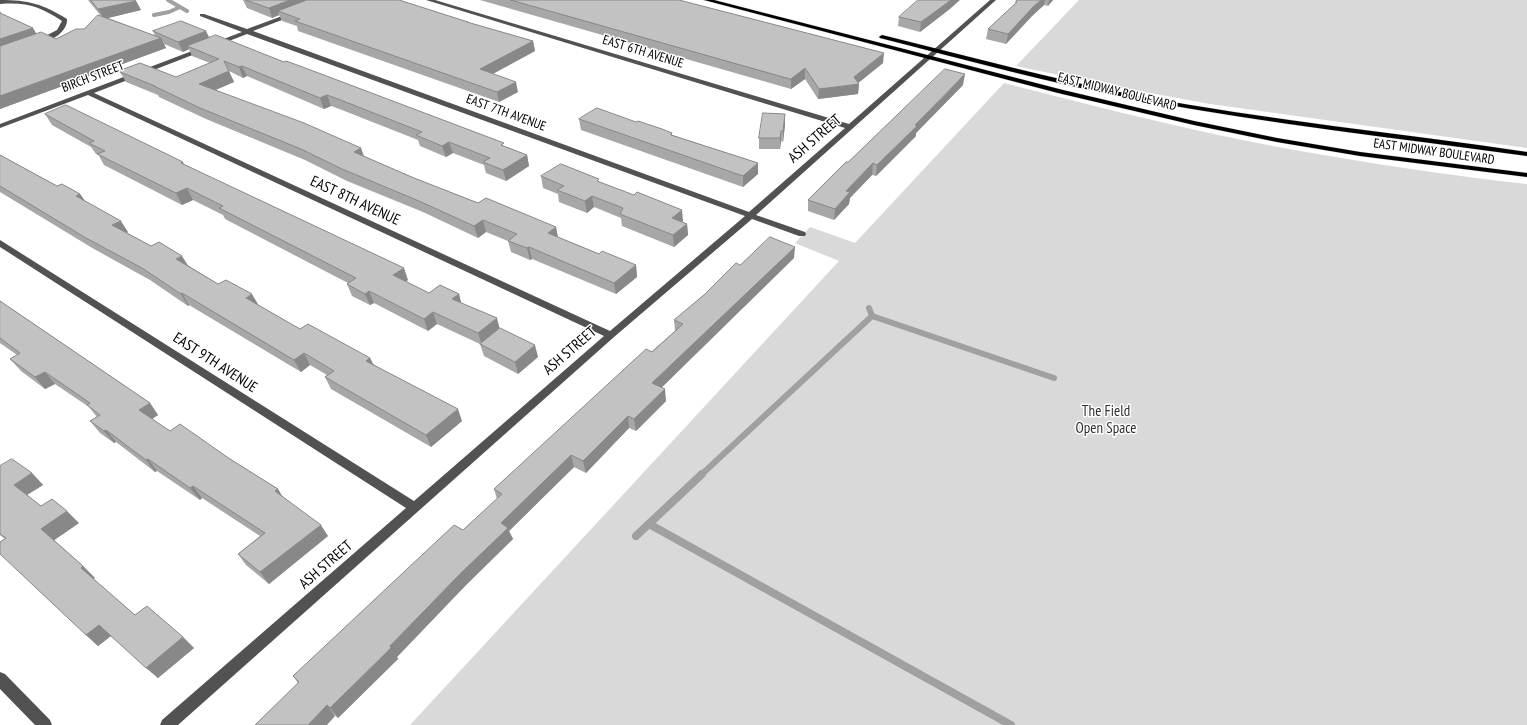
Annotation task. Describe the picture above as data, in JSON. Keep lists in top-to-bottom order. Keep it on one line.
{"streets":{"main road":["EAST MIDWAY BOULEVARD"],"street":["EAST 6TH AVENUE","BIRCH STREET","EAST 7TH AVENUE","ASH STREET","EAST 8TH AVENUE","EAST 9TH AVENUE"]},"crossings":[["EAST 6TH AVENUE","ASH STREET"],["BIRCH STREET","EAST 7TH AVENUE"],["BIRCH STREET","EAST 8TH AVENUE"],["EAST MIDWAY BOULEVARD","ASH STREET"],["EAST 7TH AVENUE","ASH STREET"],["ASH STREET","EAST 8TH AVENUE"],["ASH STREET","EAST 9TH AVENUE"]],"parks":["The Field Open Space"]}
